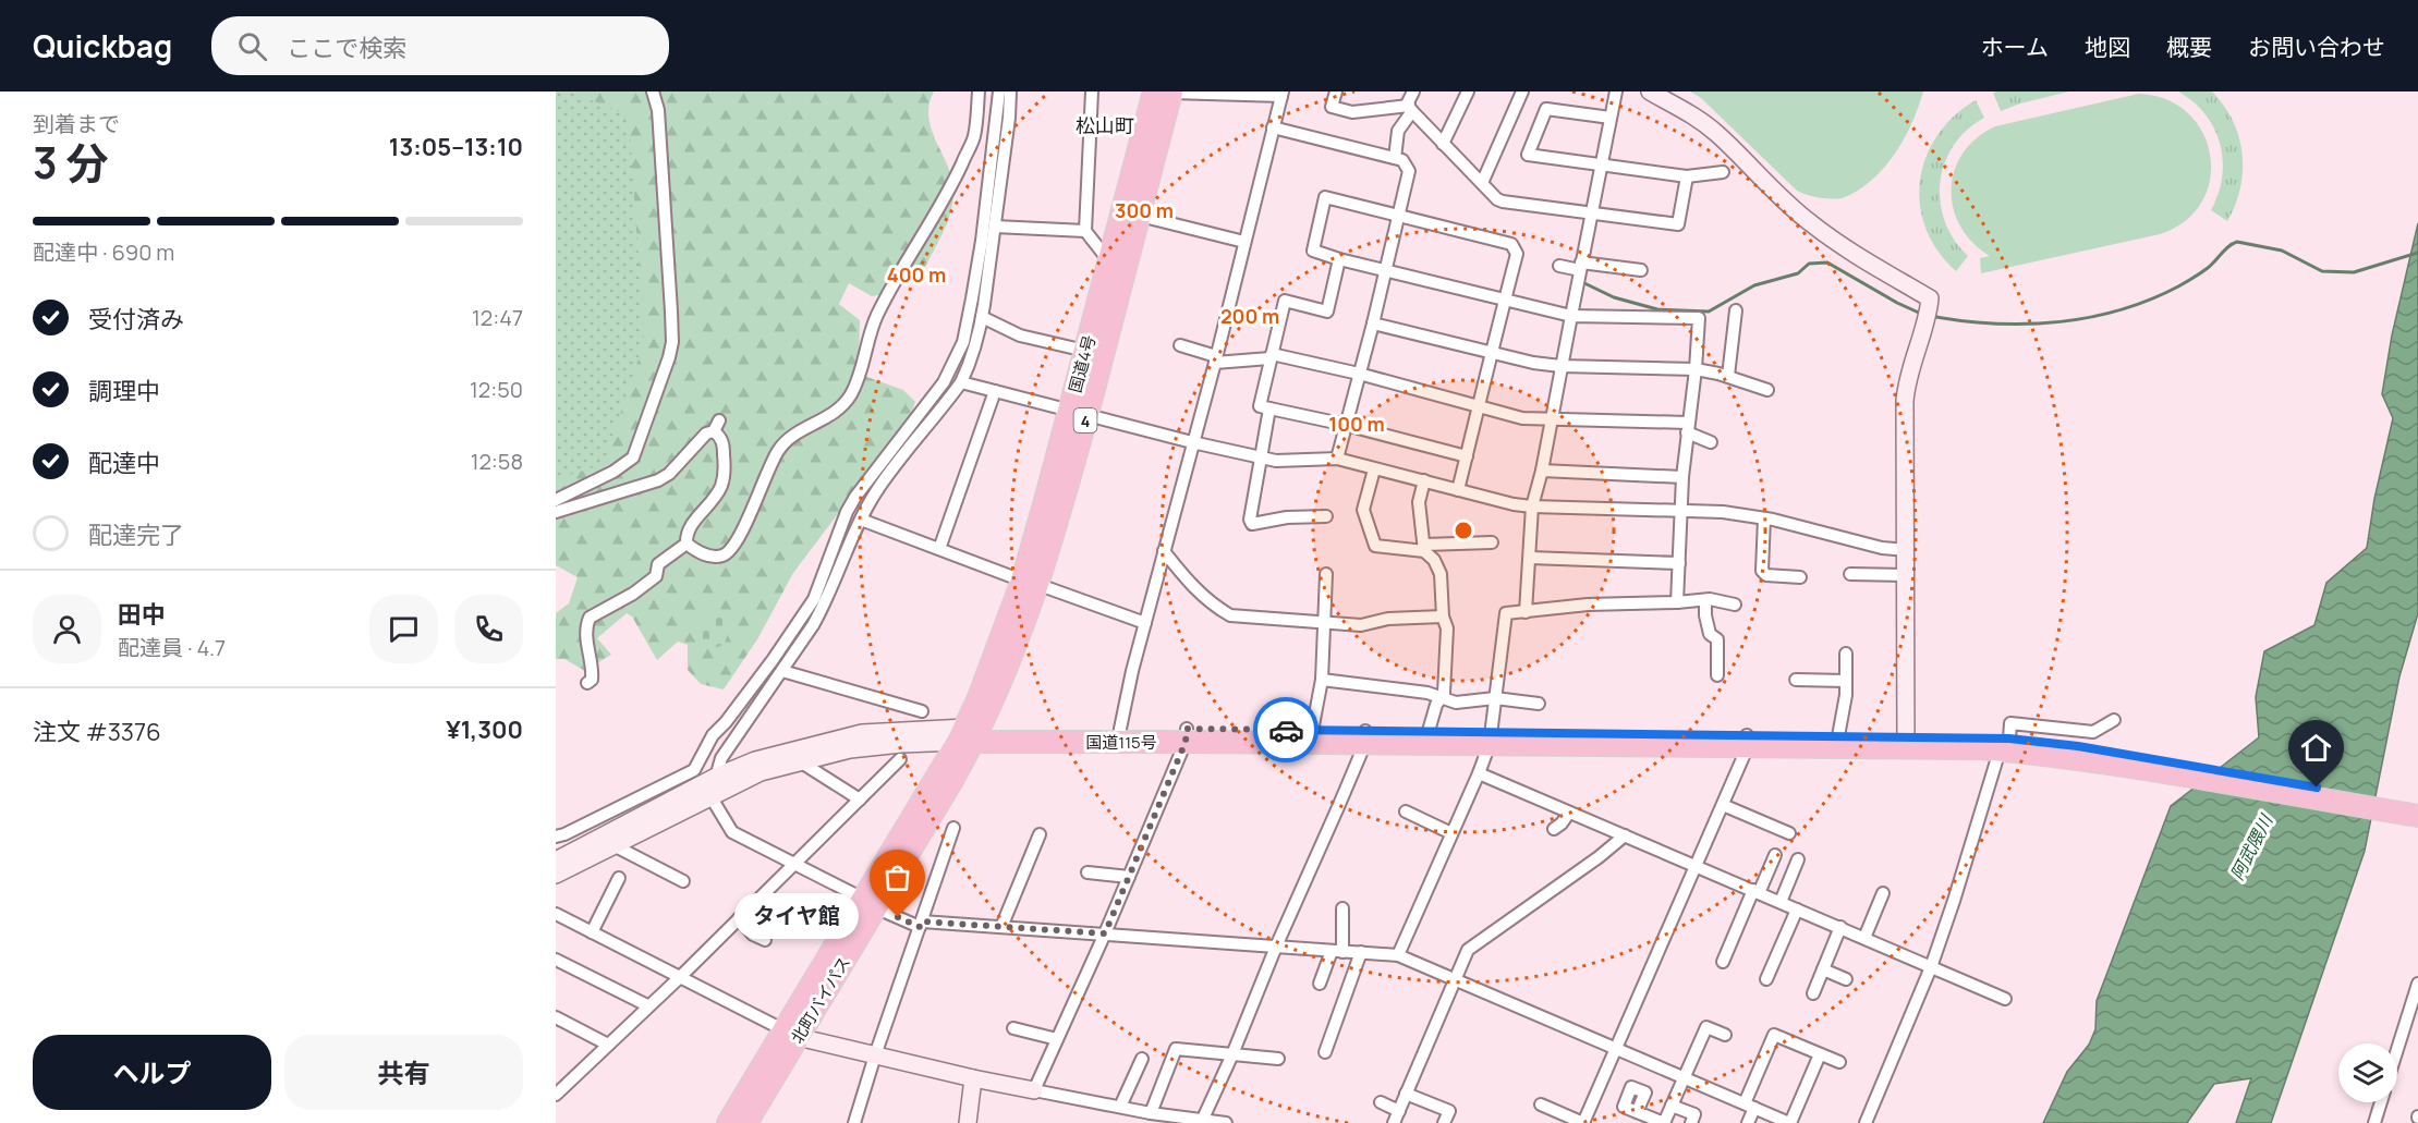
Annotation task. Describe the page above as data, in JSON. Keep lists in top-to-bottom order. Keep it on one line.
{"streets":{"highway":["国道4号","4","国道115号","北町バイパス"]},"crossings":[["国道4号","国道115号"],["国道4号","北町バイパス"],["国道115号","北町バイパス"]],"districts":["松山町"],"water":["阿武隈川"],"places":["タイヤ館"],"page":{"header":"Quickbag","search":"ここで検索","nav":["ホーム","地図","概要","お問い合わせ"],"heading":["3 分","到着まで","13:05–13:10"],"panel":["田中","配達員 · 4.7","注文 #3376","¥1,300"],"bar":"配達中 · 690 m","list":[["受付済み","12:47"],["調理中","12:50"],["配達中","12:58"],"配達完了"],"bubble":"タイヤ館","buttons":["ヘルプ","共有"]},"rings":["300 m","400 m","200 m","100 m"]}
